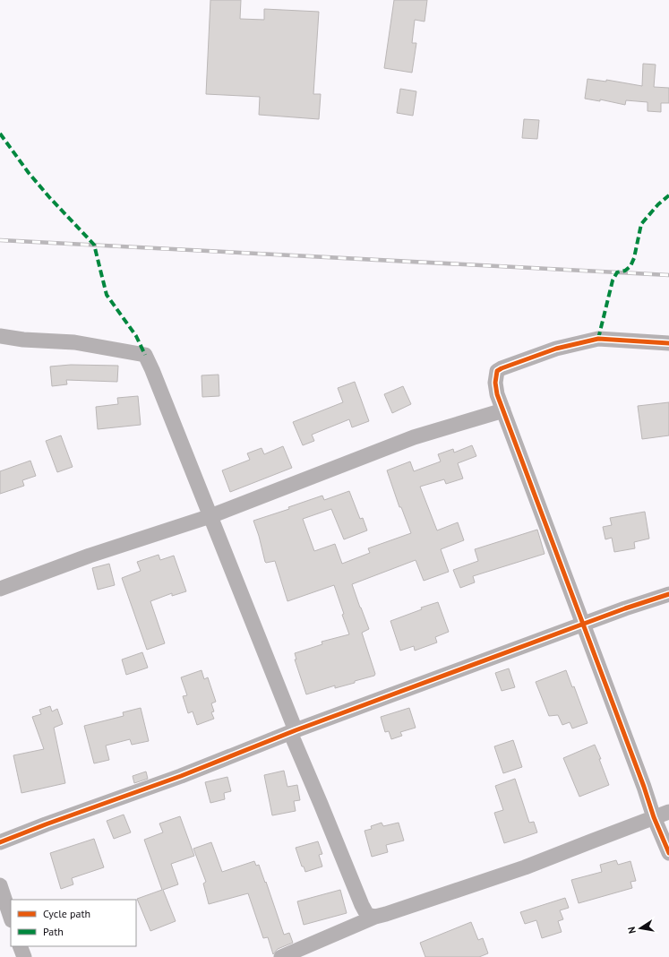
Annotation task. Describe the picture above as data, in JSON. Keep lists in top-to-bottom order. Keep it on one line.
{"legend":["Cycle path","Path"],"north":"left"}
